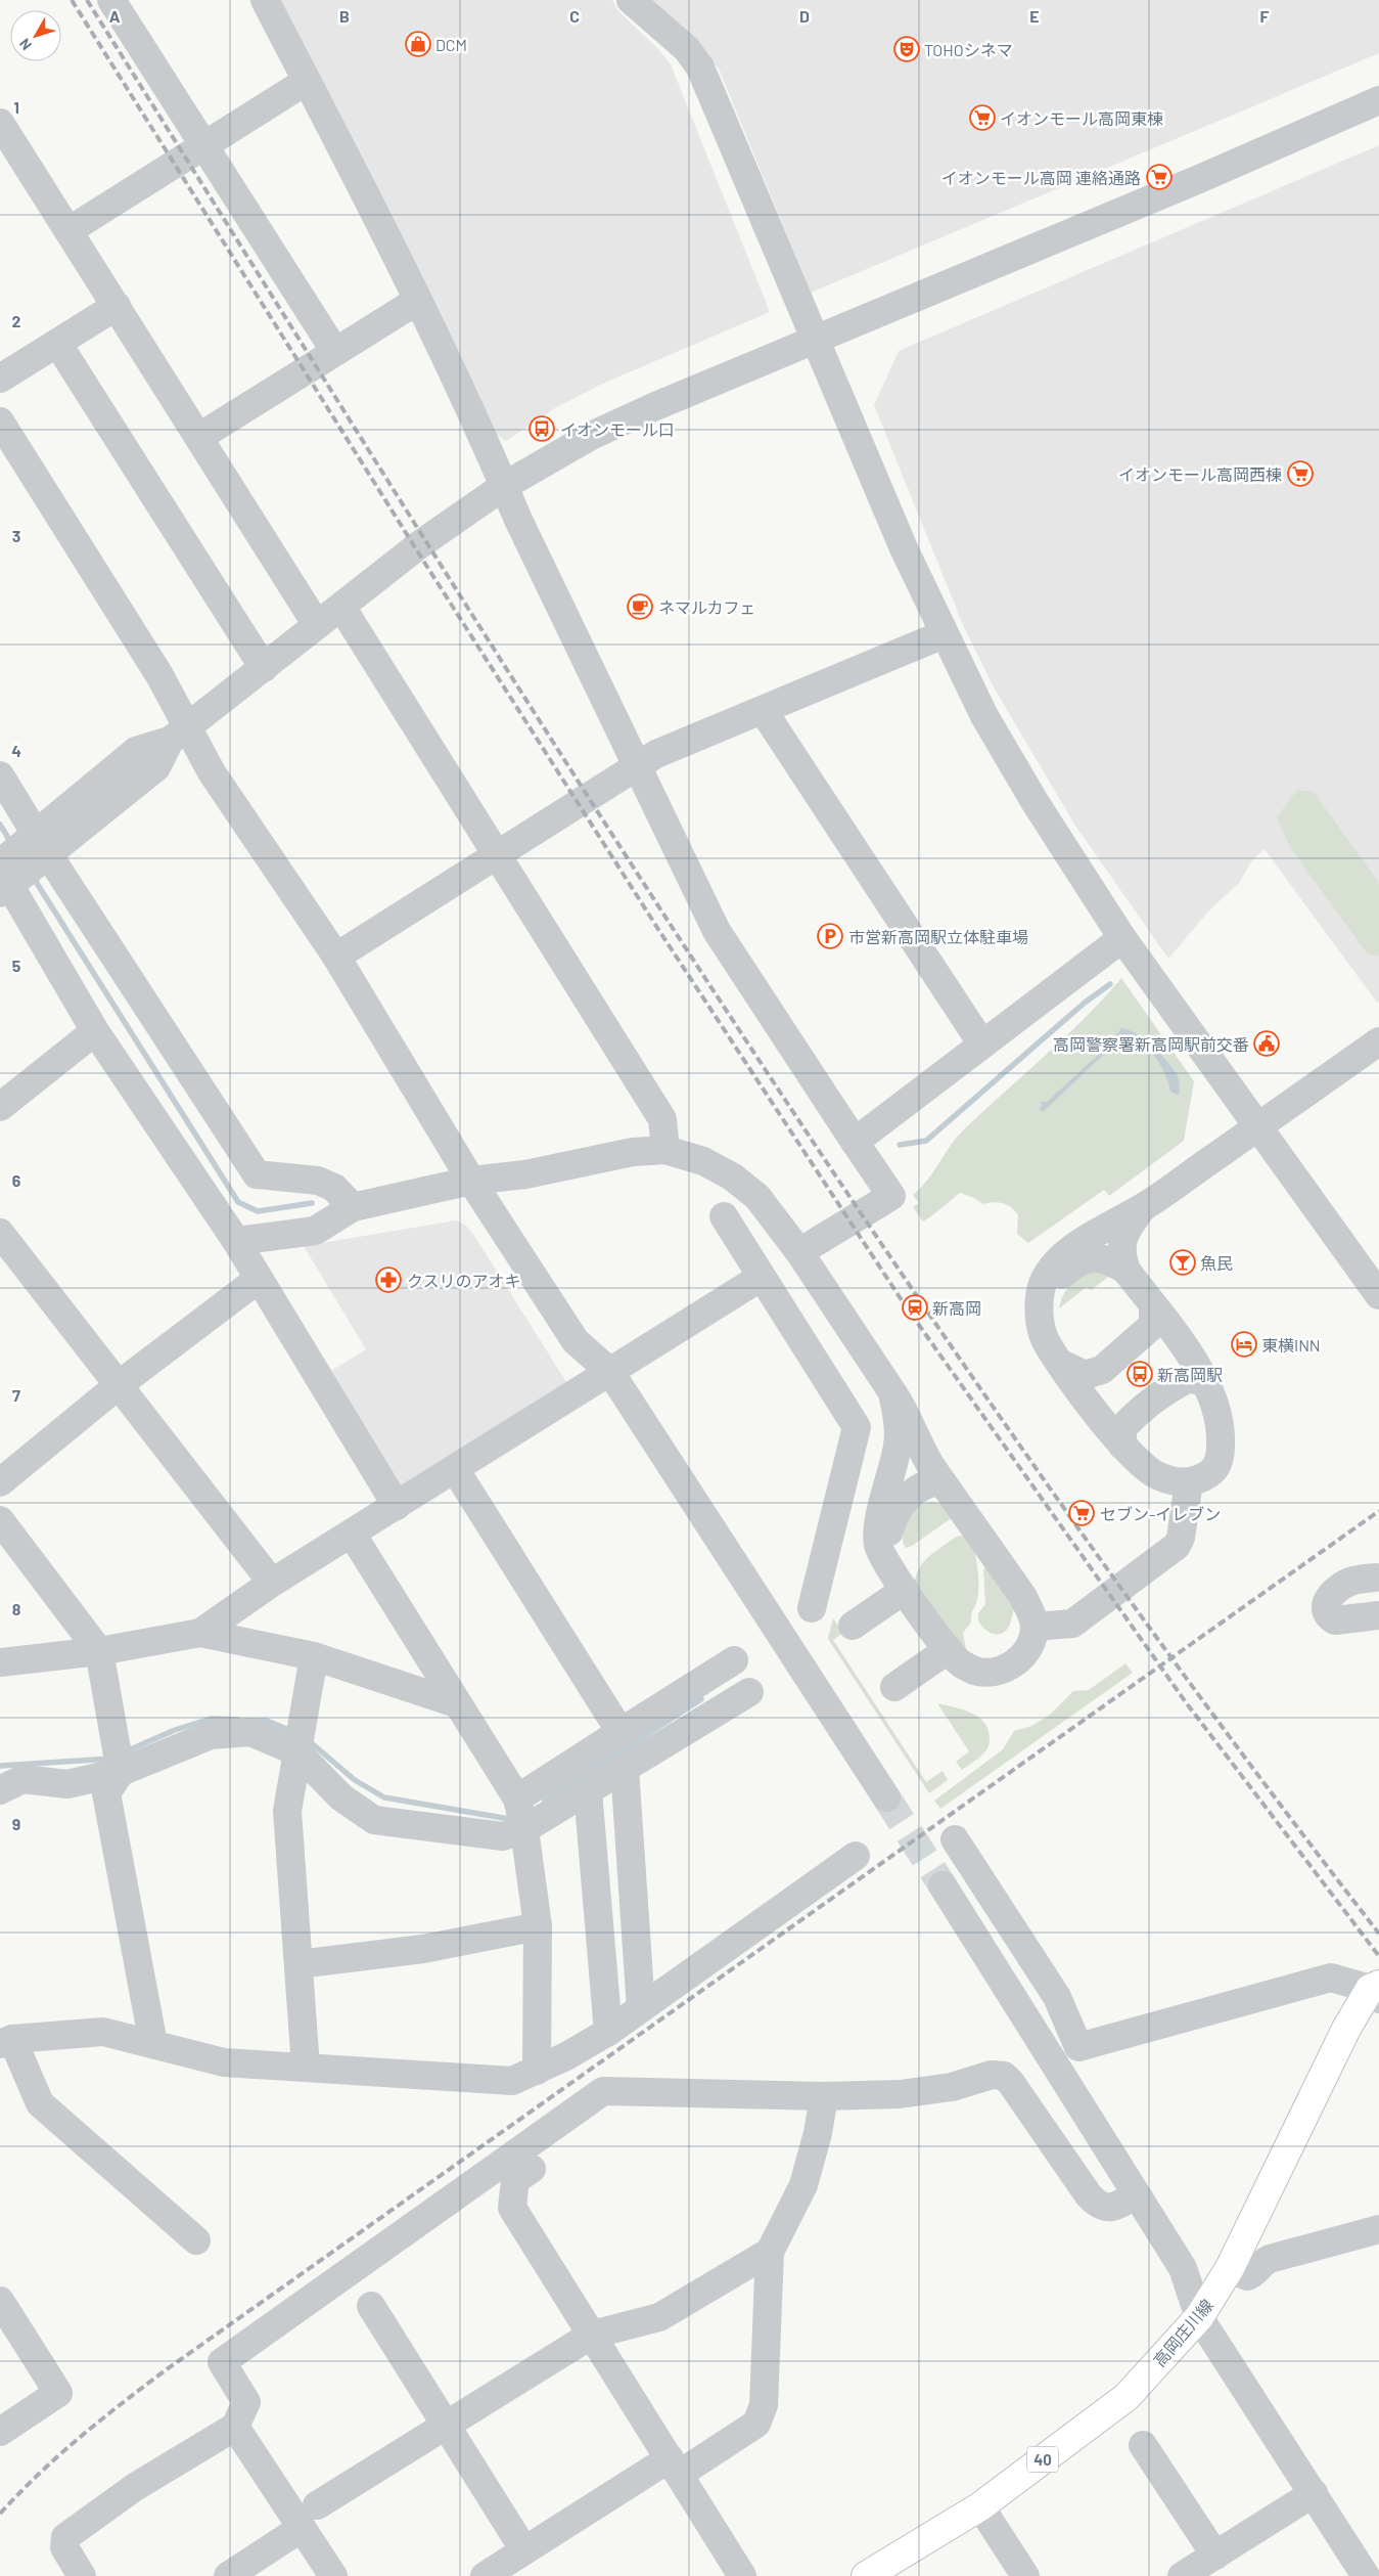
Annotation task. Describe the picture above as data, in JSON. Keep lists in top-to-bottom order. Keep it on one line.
{"streets":{"main road":["高岡庄川線","40"]},"places":{"shop":["DCM"],"theatre":["TOHOシネマ"],"supermarket":["イオンモール高岡東棟","イオンモール高岡 連絡通路","イオンモール高岡西棟","セブン-イレブン"],"bus stop":["イオンモール口","新高岡駅"],"cafe":["ネマルカフェ"],"parking":["市営新高岡駅立体駐車場"],"public building":["高岡警察署新高岡駅前交番"],"bar":["魚民"],"pharmacy":["クスリのアオキ"],"station":["新高岡"],"hotel":["東横INN"]},"north":"bottom left","grid":{"columns":["A","B","C","D","E","F"],"rows":["1","2","3","4","5","6","7","8","9"]}}
